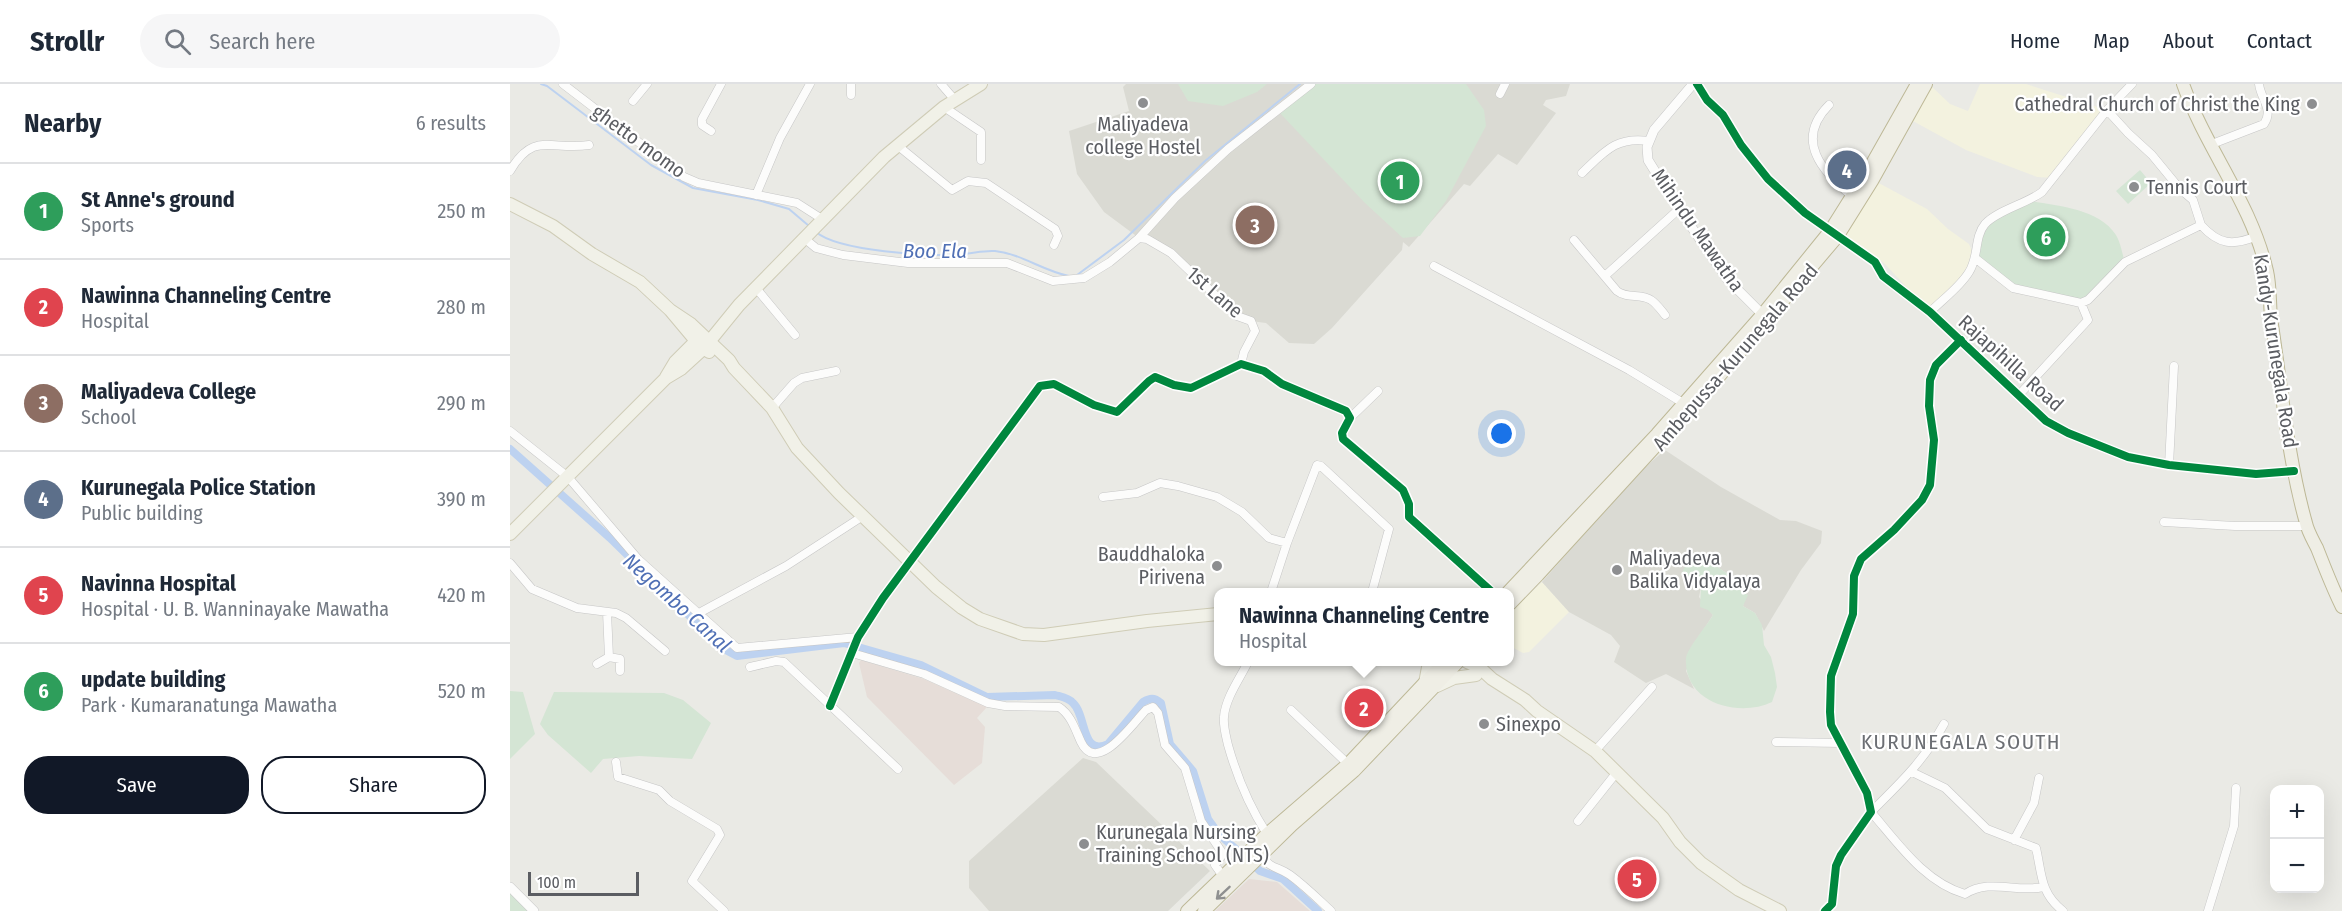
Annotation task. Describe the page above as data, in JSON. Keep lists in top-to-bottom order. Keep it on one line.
{"streets":{"highway":["Kandy-Kurunegala Road","Ambepussa-Kurunegala Road"],"street":["ghetto momo","Mihindu Mawatha","1st Lane","Rajapihilla Road"]},"crossings":[["Mihindu Mawatha","Ambepussa-Kurunegala Road"],["Mihindu Mawatha","Rajapihilla Road"],["Kandy-Kurunegala Road","Rajapihilla Road"],["Ambepussa-Kurunegala Road","Rajapihilla Road"]],"districts":["KURUNEGALA SOUTH"],"water":["Boo Ela","Negombo Canal"],"places":["Maliyadeva college Hostel","Cathedral Church of Christ the King","Tennis Court","Bauddhaloka Pirivena","Maliyadeva Balika Vidyalaya","Sinexpo","Kurunegala Nursing Training School (NTS)"],"scale_bar":"100 m","page":{"header":"Strollr","search":"Search here","nav":["Home","Map","About","Contact"],"heading":["Nearby","6 results"],"pins":["4","1","3","6","2","5"],"list":[{"mark":"1","name":"St Anne's ground","note":"Sports","value":"250 m"},{"mark":"2","name":"Nawinna Channeling Centre","note":"Hospital","value":"280 m"},{"mark":"3","name":"Maliyadeva College","note":"School","value":"290 m"},{"mark":"4","name":"Kurunegala Police Station","note":"Public building","value":"390 m"},{"mark":"5","name":"Navinna Hospital","note":"Hospital · U. B. Wanninayake Mawatha","value":"420 m"},{"mark":"6","name":"update building","note":"Park · Kumaranatunga Mawatha","value":"520 m"}],"popup":["Nawinna Channeling Centre","Hospital"],"buttons":["Save","Share"],"map_buttons":["+","−"],"scale":"100 m"}}
